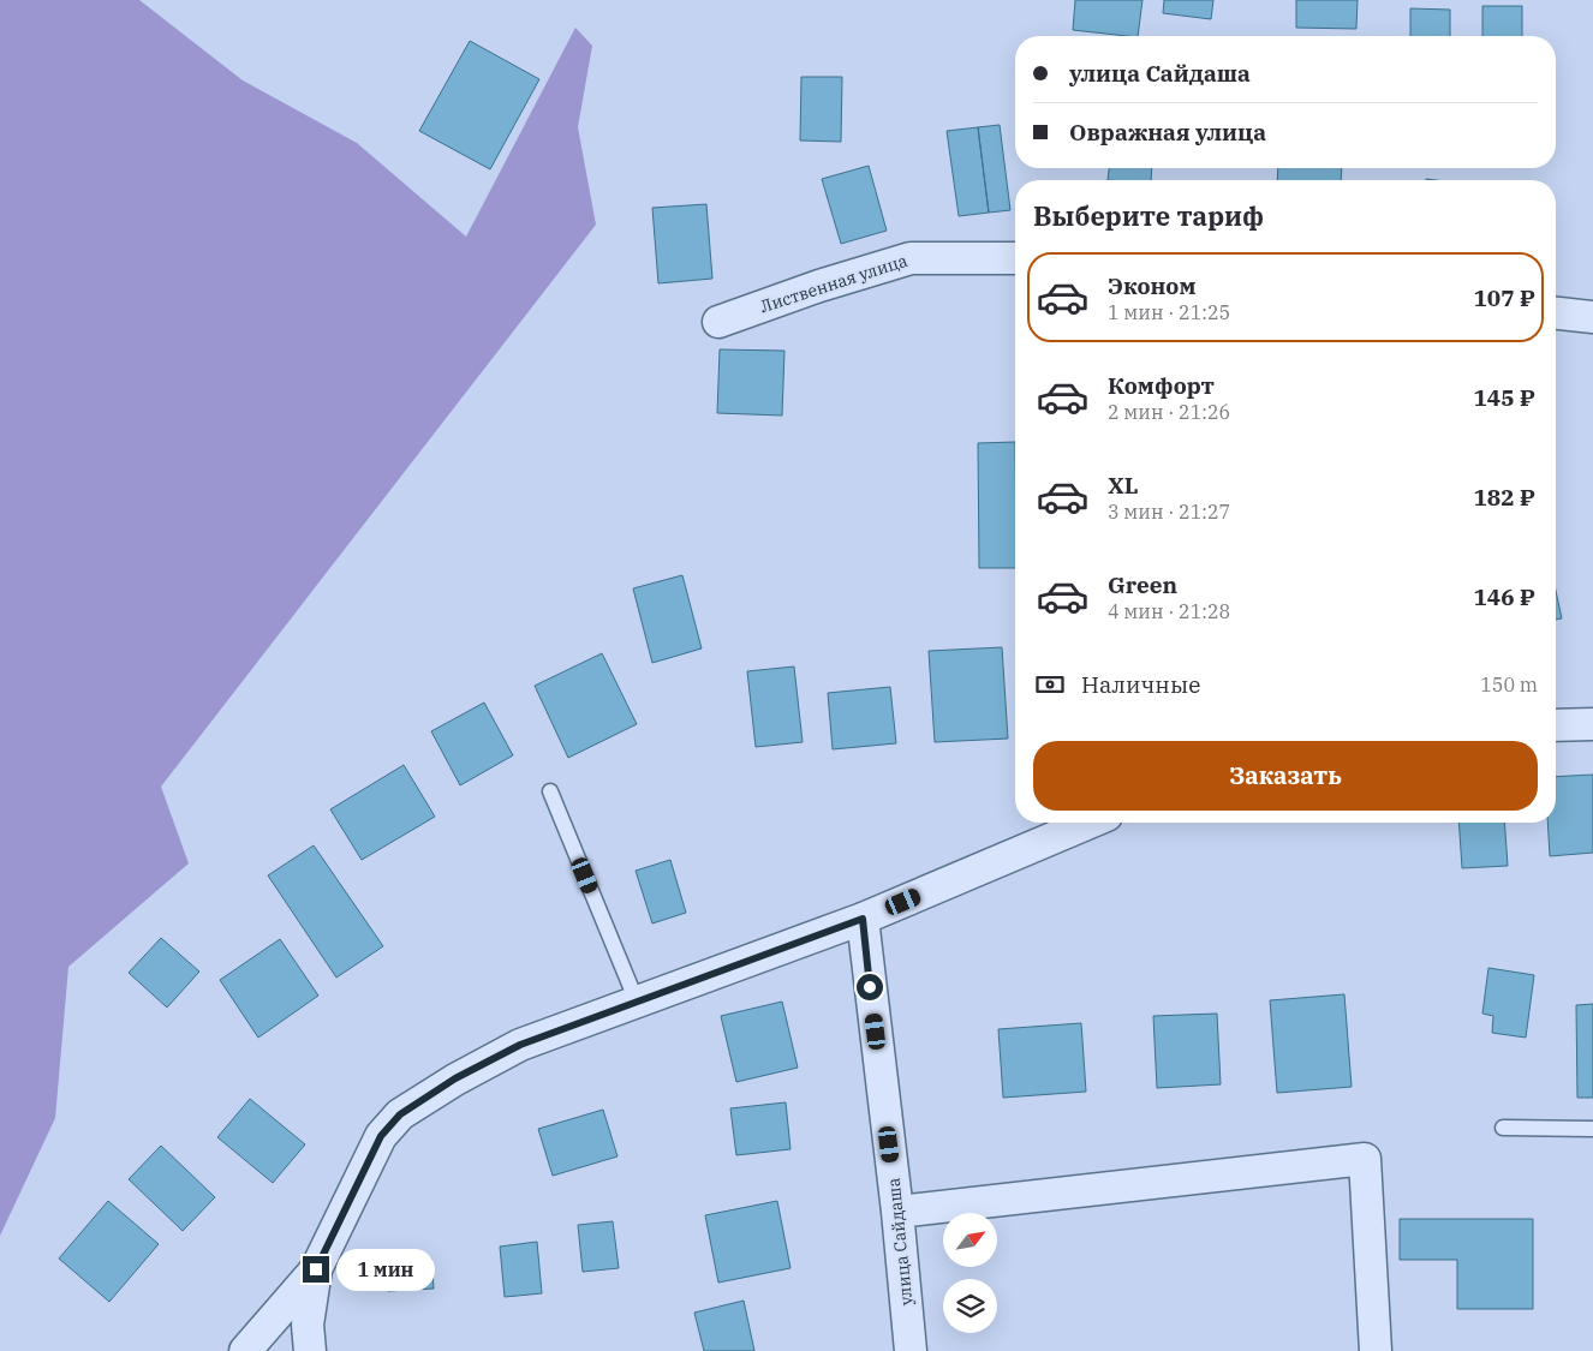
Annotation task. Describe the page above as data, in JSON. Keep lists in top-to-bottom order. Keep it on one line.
{"streets":{"street":["Лиственная улица","улица Сайдаша"]},"north":"top right","page":{"banner":["улица Сайдаша","Овражная улица"],"heading":"Выберите тариф","list":[{"name":"Эконом","note":"1 мин · 21:25","value":"107 ₽"},{"name":"Комфорт","note":"2 мин · 21:26","value":"145 ₽"},{"name":"XL","note":"3 мин · 21:27","value":"182 ₽"},{"name":"Green","note":"4 мин · 21:28","value":"146 ₽"}],"pay":["Наличные","150 m"],"buttons":"Заказать","bubble":"1 мин"}}
